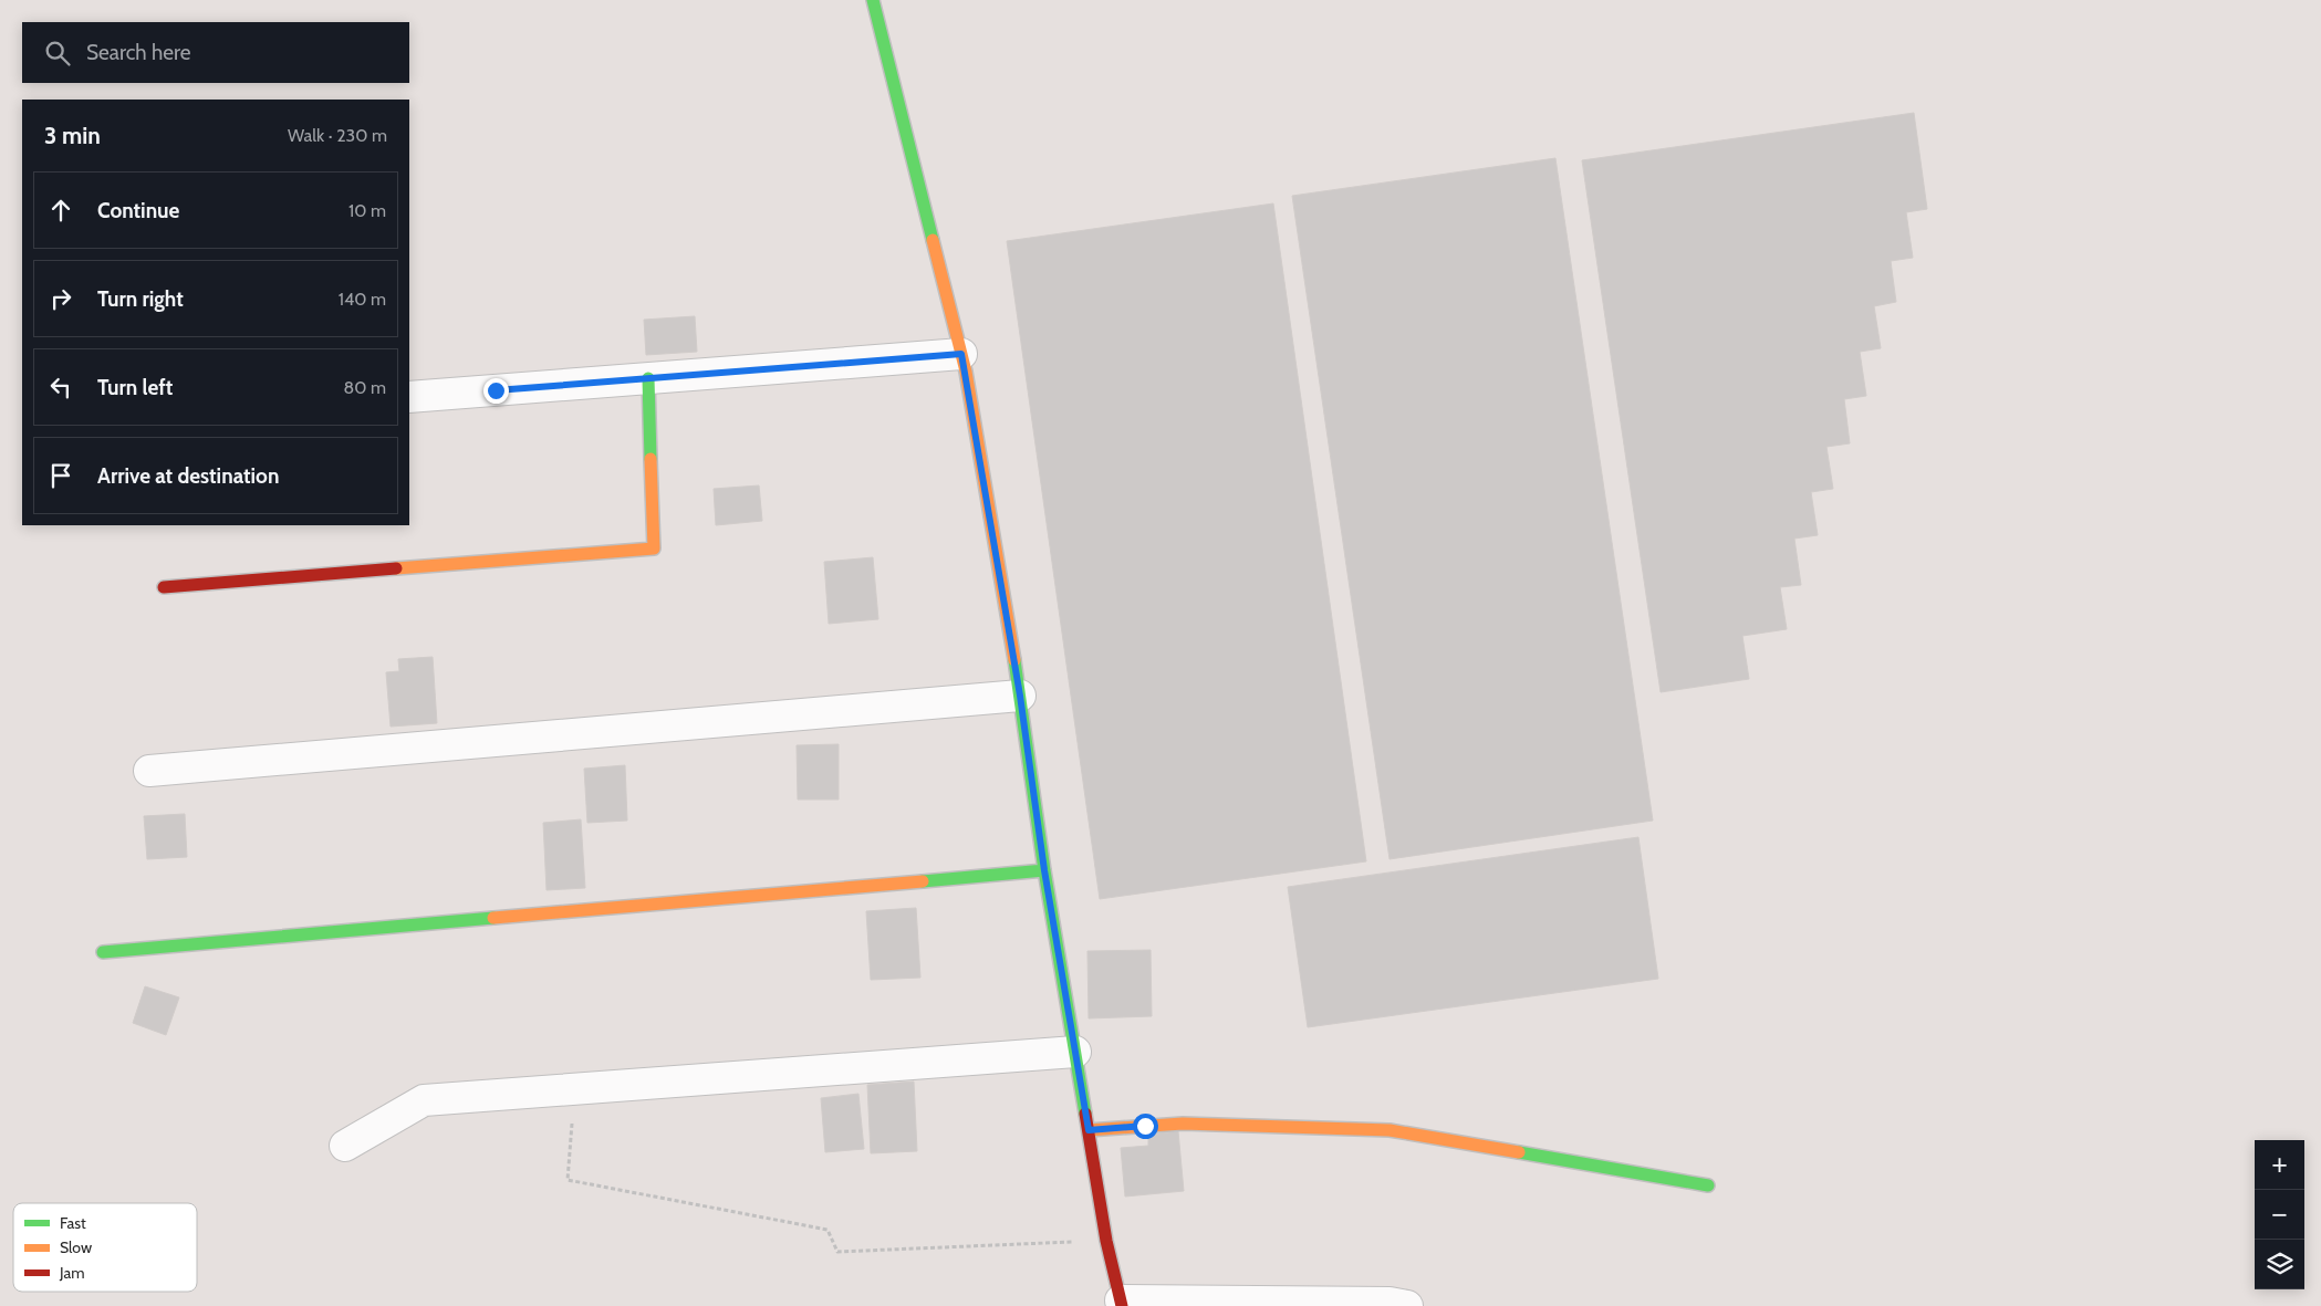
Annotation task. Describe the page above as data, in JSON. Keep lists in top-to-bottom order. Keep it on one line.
{"legend":["Fast","Slow","Jam"],"page":{"search":"Search here","heading":["3 min","Walk · 230 m"],"list":[["Continue","10 m"],["Turn right","140 m"],["Turn left","80 m"],"Arrive at destination"],"map_buttons":["+","−"]}}
